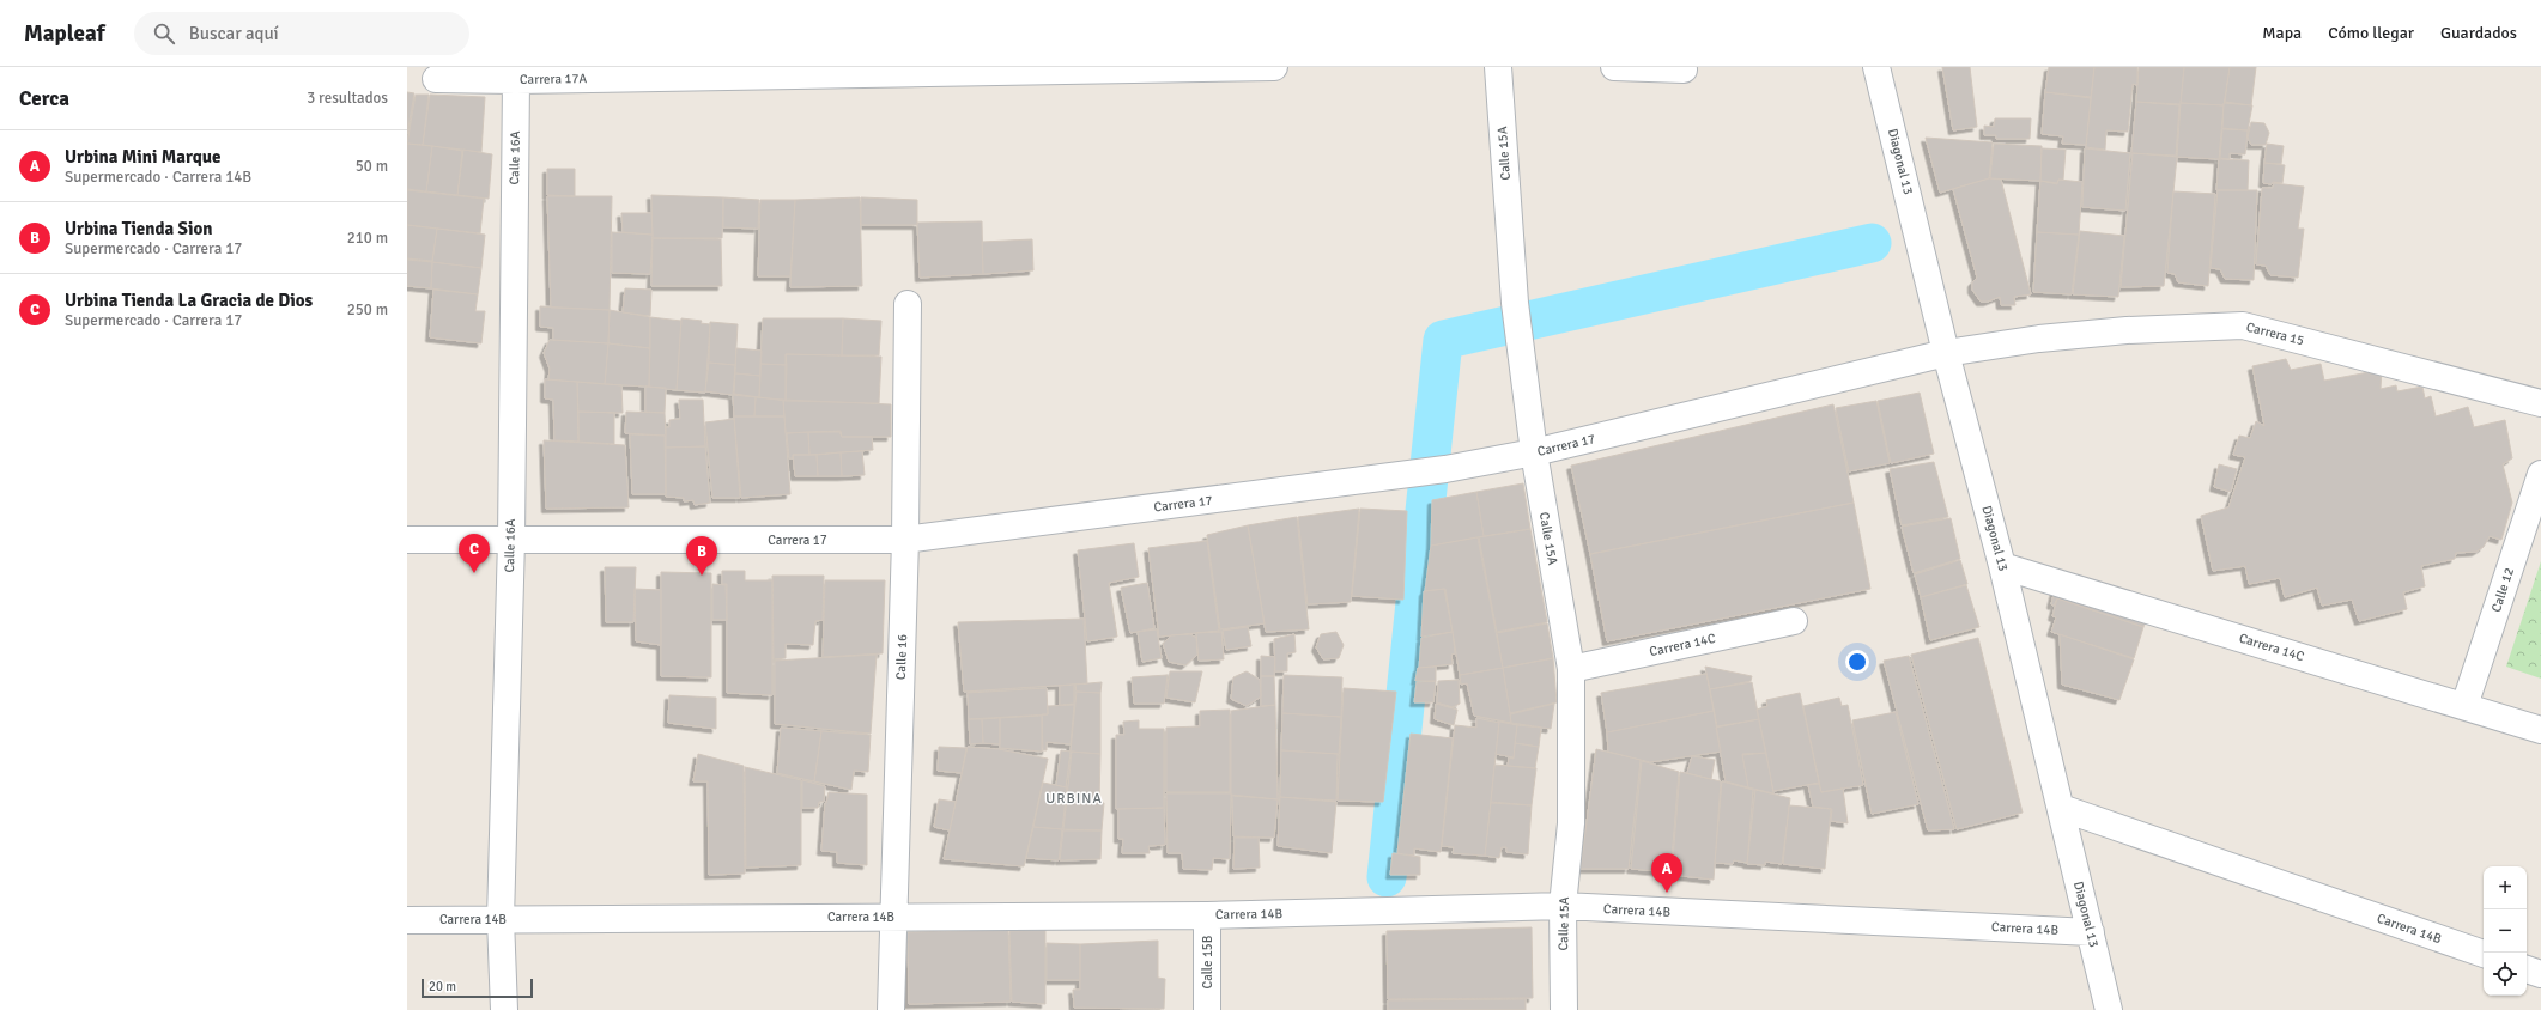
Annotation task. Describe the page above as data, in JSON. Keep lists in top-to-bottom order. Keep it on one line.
{"streets":{"street":["Carrera 17A","Calle 15A","Calle 16A","Diagonal 13","Carrera 15","Carrera 17","Calle 12","Carrera 14C","Calle 16","Carrera 14B","Calle 15B"]},"crossings":[["Carrera 17A","Calle 16A"],["Calle 15A","Carrera 17"],["Calle 15A","Carrera 14C"],["Calle 15A","Carrera 14B"],["Calle 16A","Carrera 17"],["Calle 16A","Carrera 14B"],["Diagonal 13","Carrera 15"],["Diagonal 13","Carrera 17"],["Diagonal 13","Carrera 14C"],["Diagonal 13","Carrera 14B"],["Carrera 15","Carrera 17"],["Carrera 17","Calle 16"],["Calle 12","Carrera 14C"],["Calle 16","Carrera 14B"],["Carrera 14B","Calle 15B"]],"districts":["URBINA"],"scale_bar":"20 m","page":{"header":"Mapleaf","search":"Buscar aquí","nav":["Mapa","Cómo llegar","Guardados"],"heading":["Cerca","3 resultados"],"list":[{"mark":"A","name":"Urbina Mini Marque","note":"Supermercado · Carrera 14B","value":"50 m"},{"mark":"B","name":"Urbina Tienda Sion","note":"Supermercado · Carrera 17","value":"210 m"},{"mark":"C","name":"Urbina Tienda La Gracia de Dios","note":"Supermercado · Carrera 17","value":"250 m"}],"pins":["C","B","A"],"map_buttons":["+","−"],"scale":"20 m"}}
